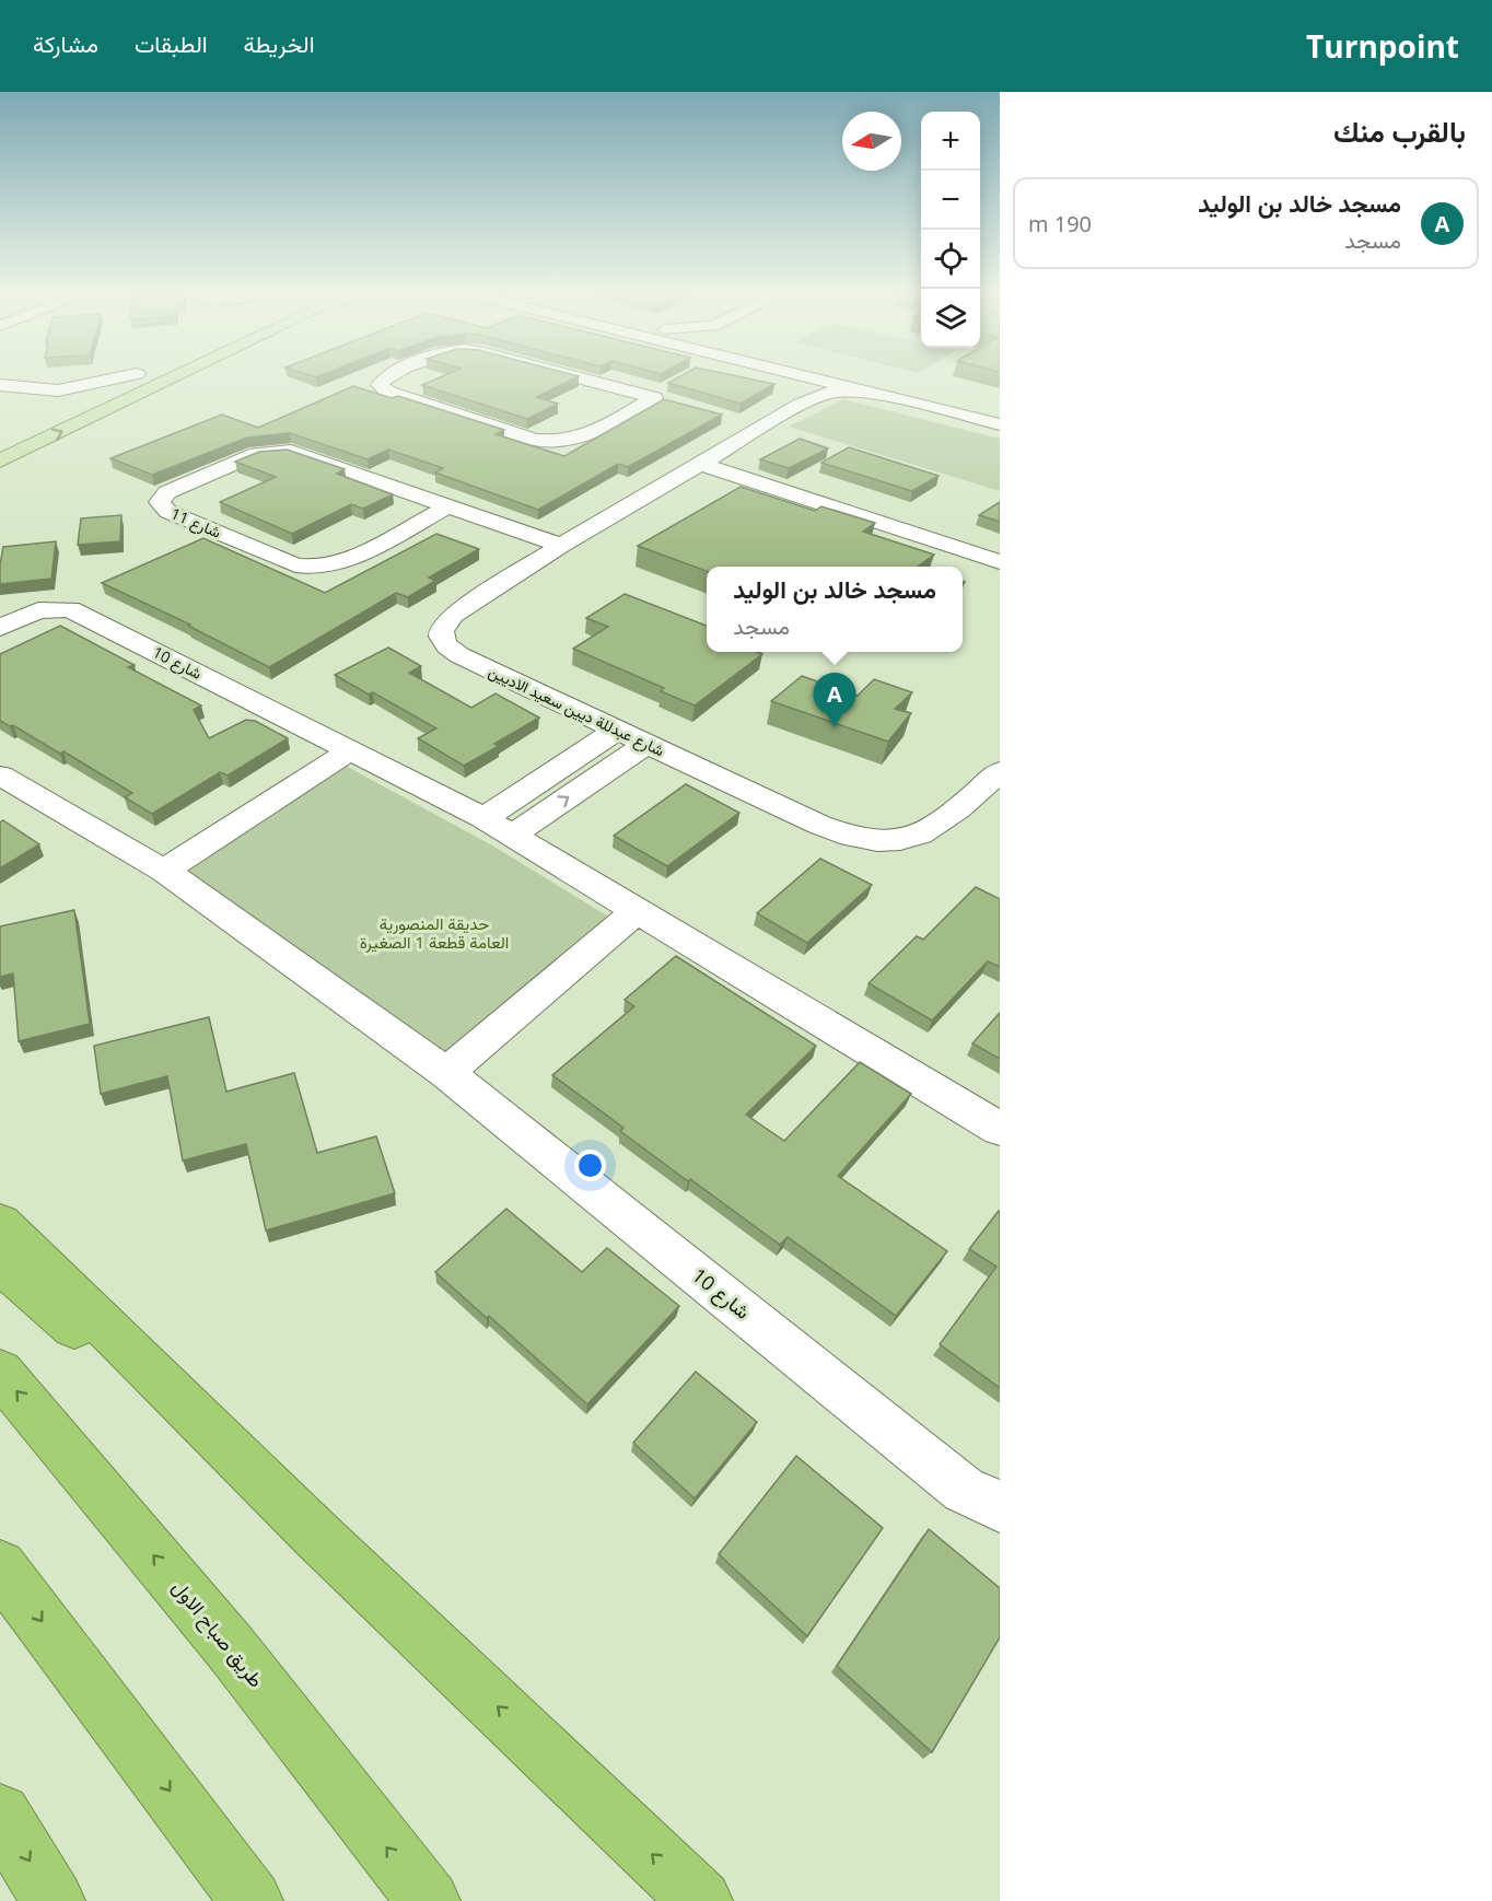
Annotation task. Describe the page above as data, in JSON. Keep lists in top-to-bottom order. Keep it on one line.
{"streets":{"highway":["طريق صباح الاول"],"street":["شارع 11","شارع 10","شارع عبدللة ديين سعيد الاديين"]},"crossings":[["شارع 11","شارع عبدللة ديين سعيد الاديين"]],"parks":["حديقة المنصورية العامة قطعة 1 الصغيرة"],"north":"left","page":{"header":"Turnpoint","nav":["الخريطة","الطبقات","مشاركة"],"heading":"بالقرب منك","map_buttons":["+","−"],"list":[{"mark":"A","name":"مسجد خالد بن الوليد","note":"مسجد","value":"190 m"}],"popup":["مسجد خالد بن الوليد","مسجد"],"pins":"A"}}
